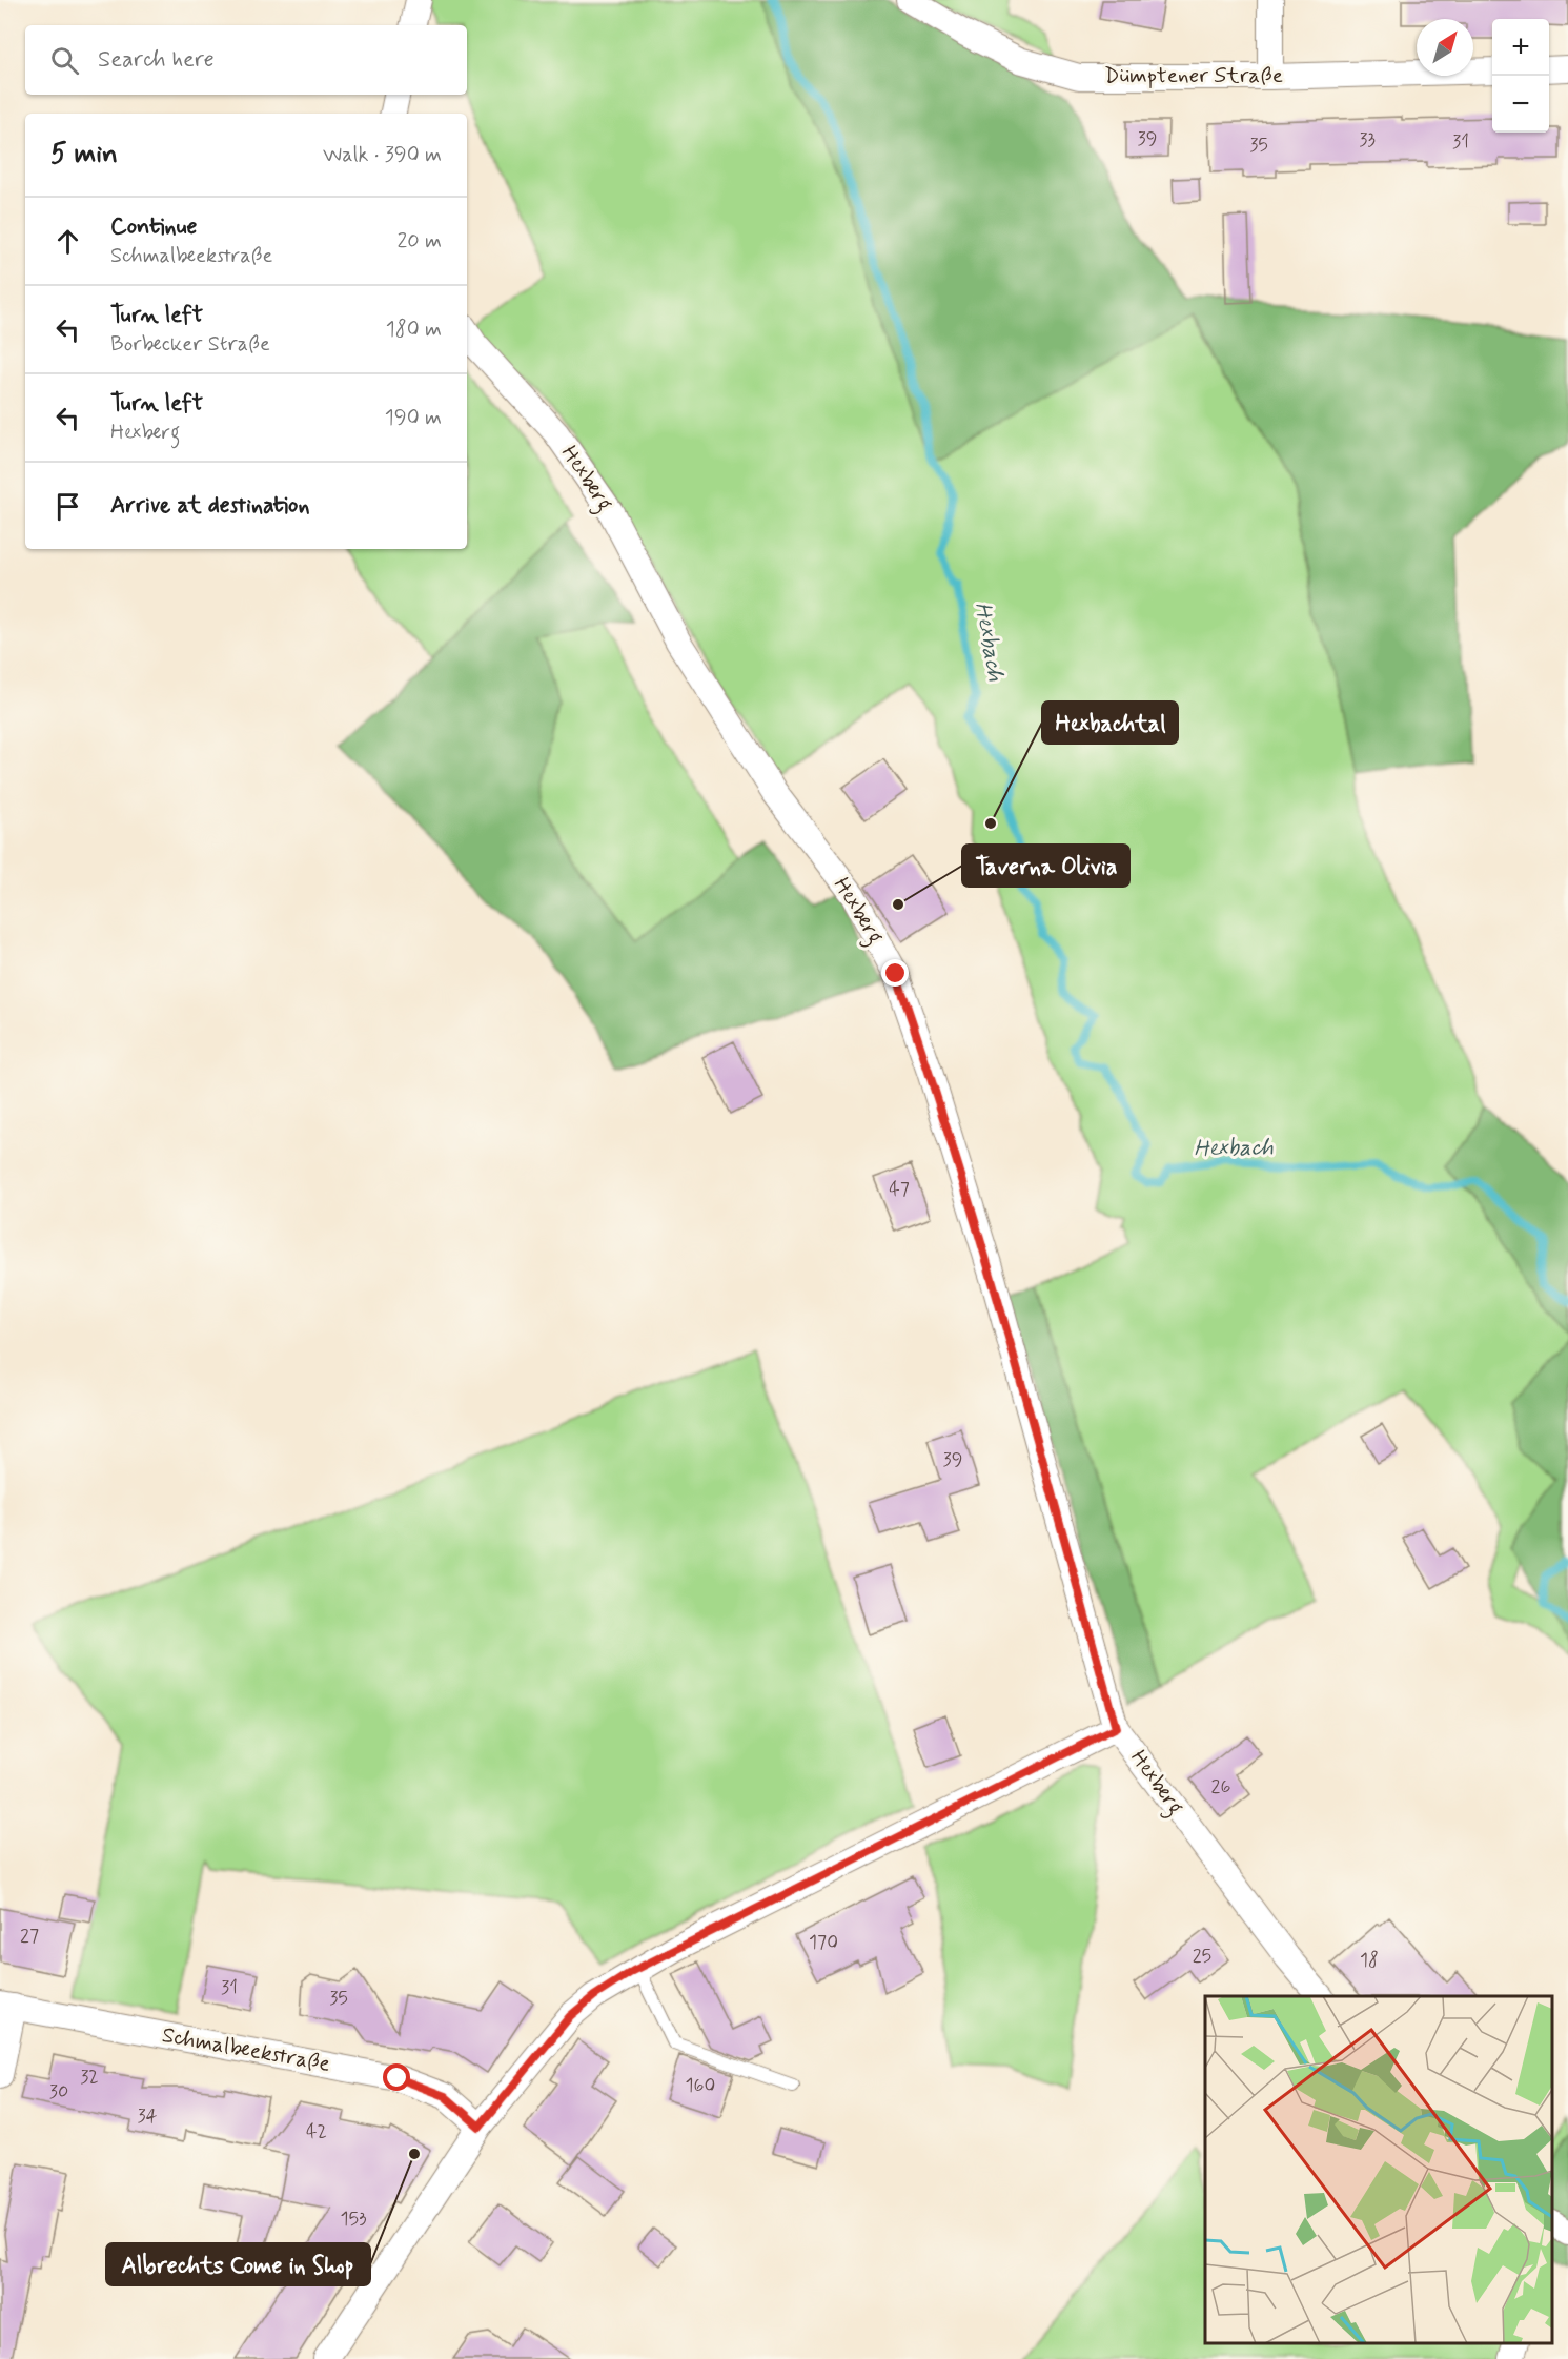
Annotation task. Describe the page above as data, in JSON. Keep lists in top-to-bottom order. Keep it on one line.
{"streets":{"street":["Dümptener Straße","Hexberg","Schmalbeekstraße"]},"water":["Hexbach"],"places":["Hexbachtal","Taverna Olivia","Albrechts Come in Shop"],"house_numbers":["39","33","31","35","47","39","26","27","170","25","18","31","35","32","160","30","34","42","153"],"north":"top right","page":{"map_buttons":["+","−"],"search":"Search here","heading":["5 min","Walk · 390 m"],"list":[["Continue","Schmalbeekstraße","20 m"],["Turn left","Borbecker Straße","180 m"],["Turn left","Hexberg","190 m"],"Arrive at destination"]}}
